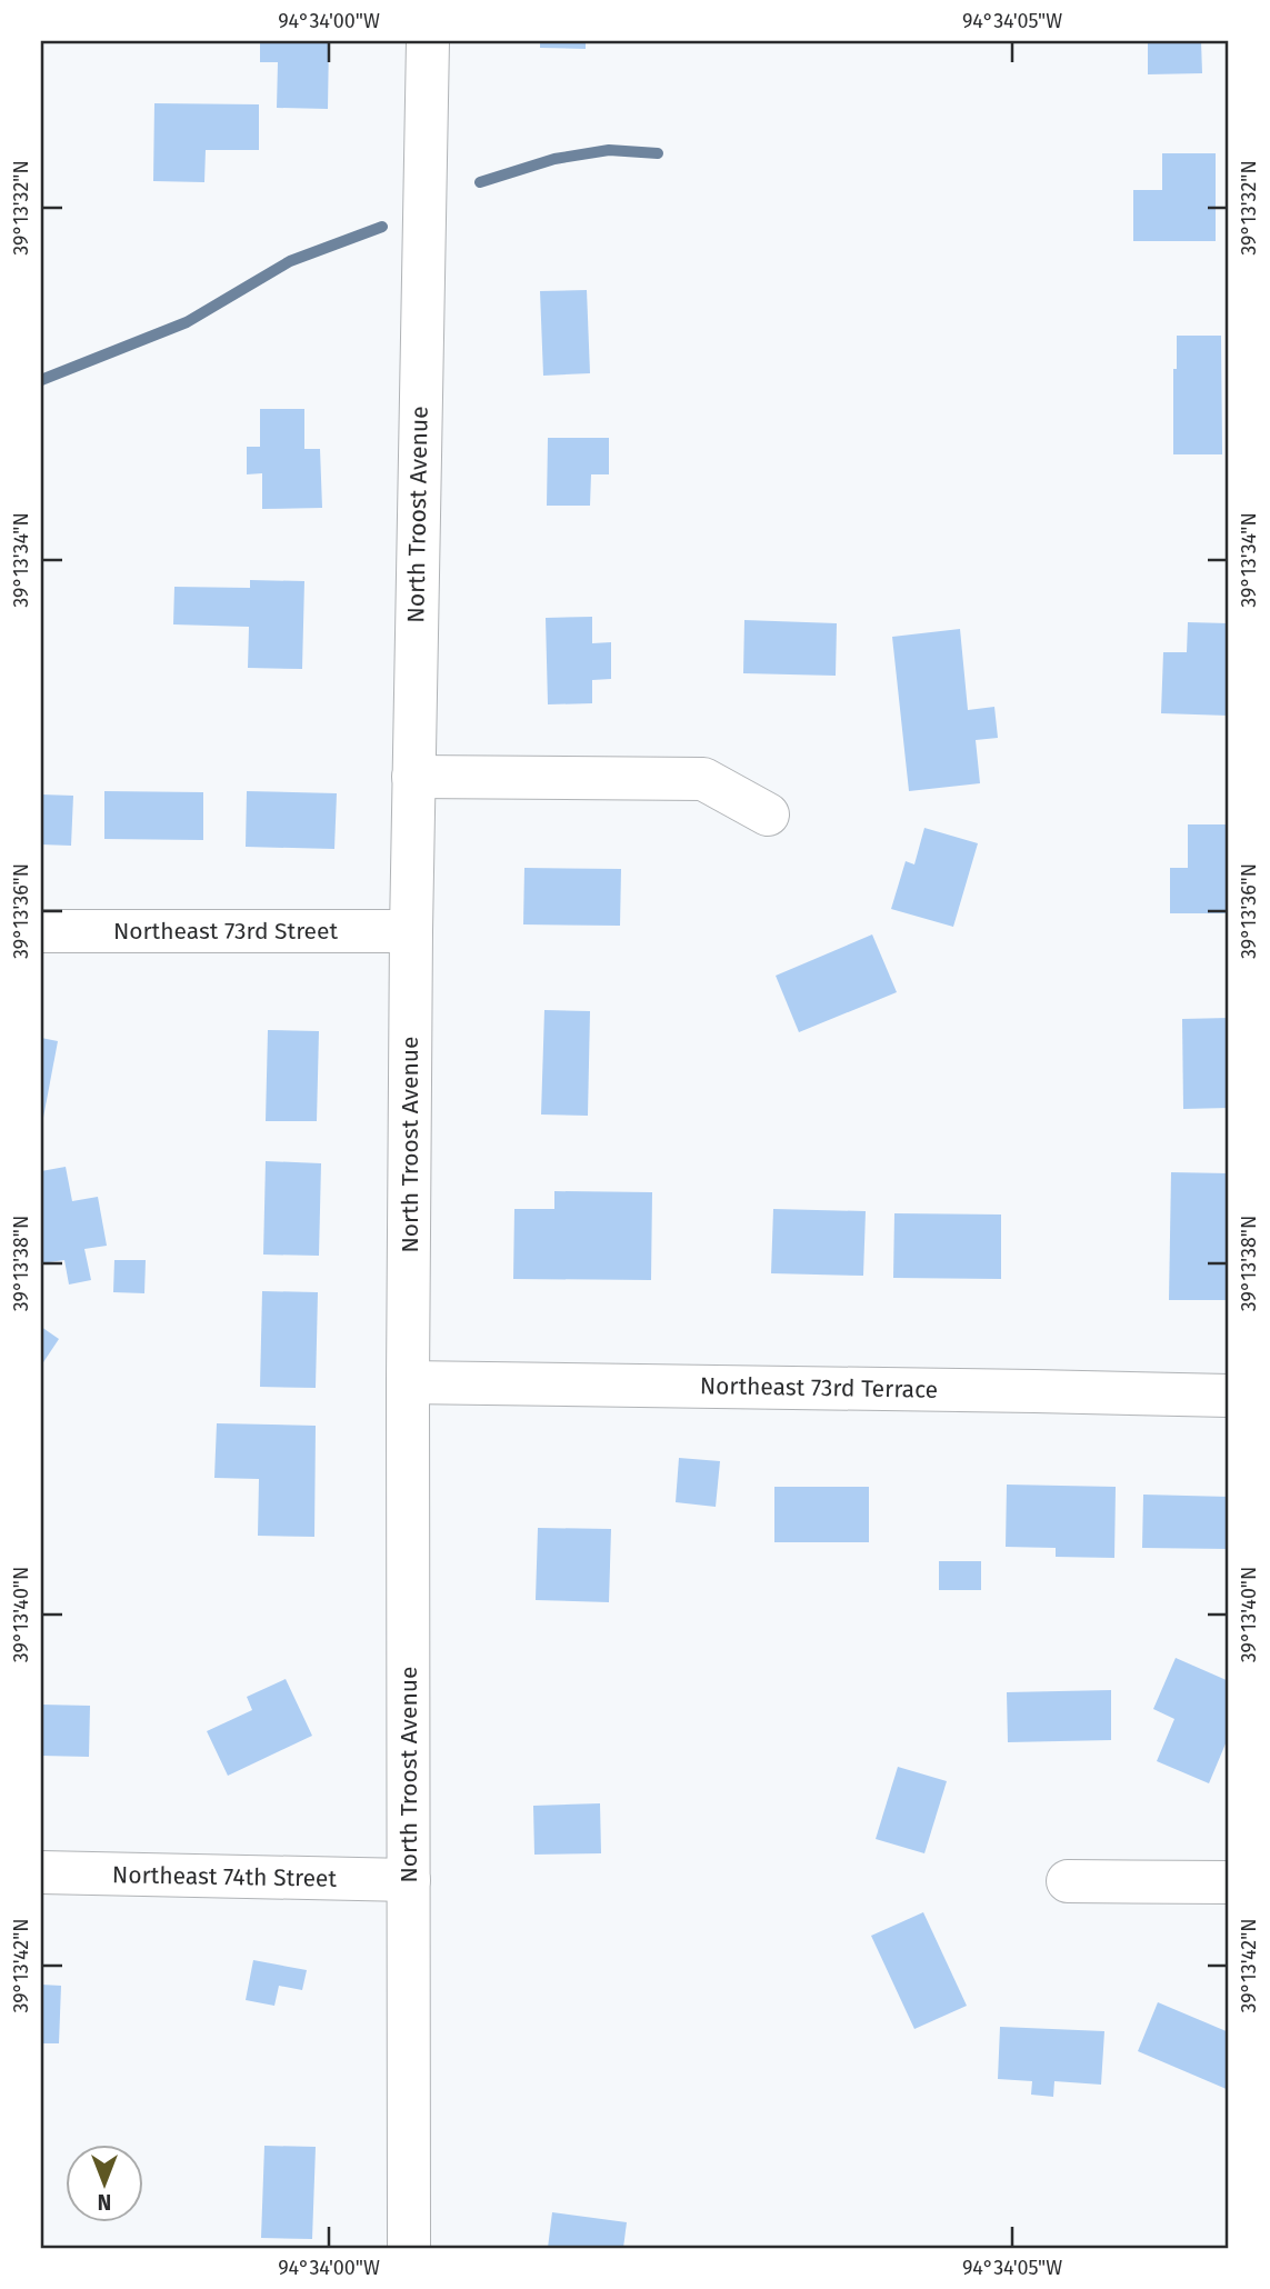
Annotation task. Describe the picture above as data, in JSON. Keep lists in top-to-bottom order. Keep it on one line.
{"streets":{"street":["North Troost Avenue","Northeast 73rd Street","Northeast 73rd Terrace","Northeast 74th Street"]},"crossings":[["North Troost Avenue","Northeast 73rd Street"],["North Troost Avenue","Northeast 73rd Terrace"],["North Troost Avenue","Northeast 74th Street"]],"north":"bottom","coordinates":["94°34'00\"W","94°34'05\"W","39°13'32\"N","39°13'34\"N","39°13'36\"N","39°13'38\"N","39°13'40\"N","39°13'42\"N"]}
